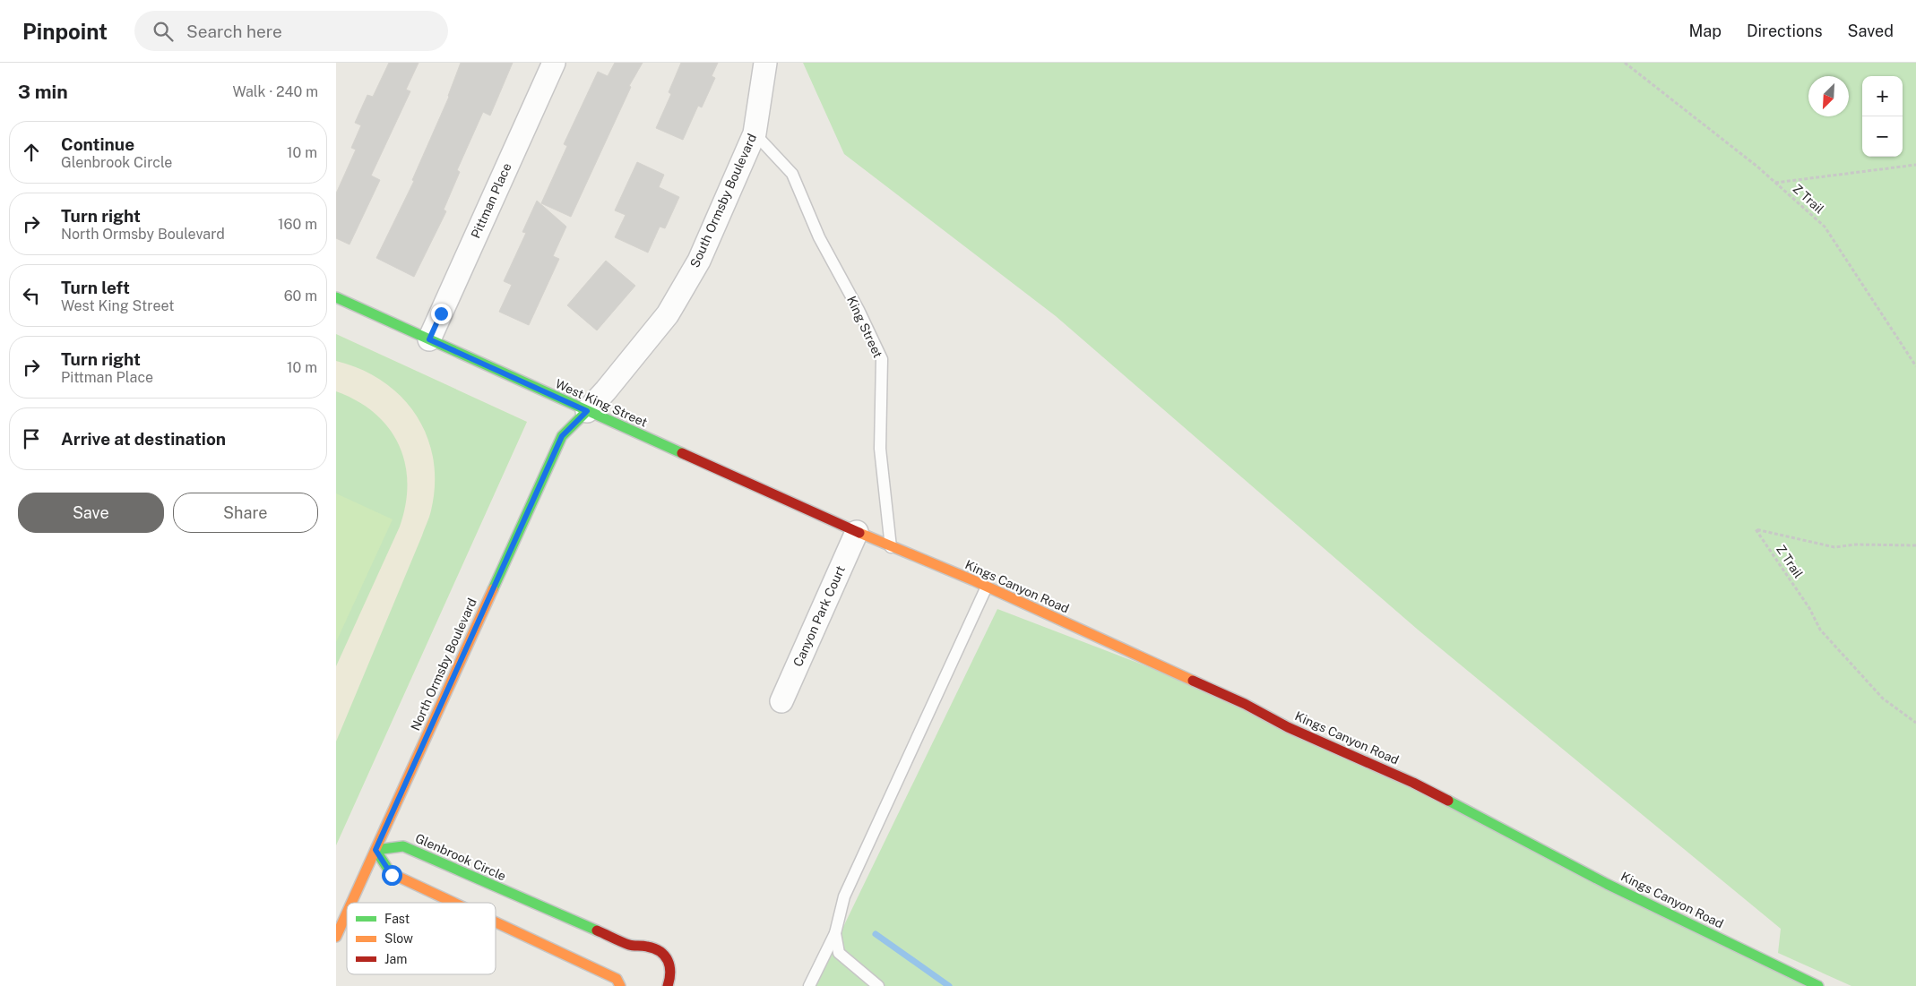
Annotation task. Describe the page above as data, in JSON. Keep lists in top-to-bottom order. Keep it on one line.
{"streets":{"street":["Pittman Place","South Ormsby Boulevard","West King Street","Kings Canyon Road","Canyon Park Court","North Ormsby Boulevard","Glenbrook Circle"],"lane":["King Street"],"path":["Z Trail"]},"crossings":[["Pittman Place","West King Street"],["South Ormsby Boulevard","King Street"],["South Ormsby Boulevard","West King Street"],["South Ormsby Boulevard","North Ormsby Boulevard"],["King Street","Kings Canyon Road"],["West King Street","Kings Canyon Road"],["West King Street","Canyon Park Court"],["West King Street","North Ormsby Boulevard"],["Kings Canyon Road","Canyon Park Court"],["North Ormsby Boulevard","Glenbrook Circle"]],"legend":["Fast","Slow","Jam"],"north":"bottom left","page":{"header":"Pinpoint","search":"Search here","nav":["Map","Directions","Saved"],"heading":["3 min","Walk · 240 m"],"map_buttons":["+","−"],"list":[["Continue","Glenbrook Circle","10 m"],["Turn right","North Ormsby Boulevard","160 m"],["Turn left","West King Street","60 m"],["Turn right","Pittman Place","10 m"],"Arrive at destination"],"buttons":["Save","Share"]}}
